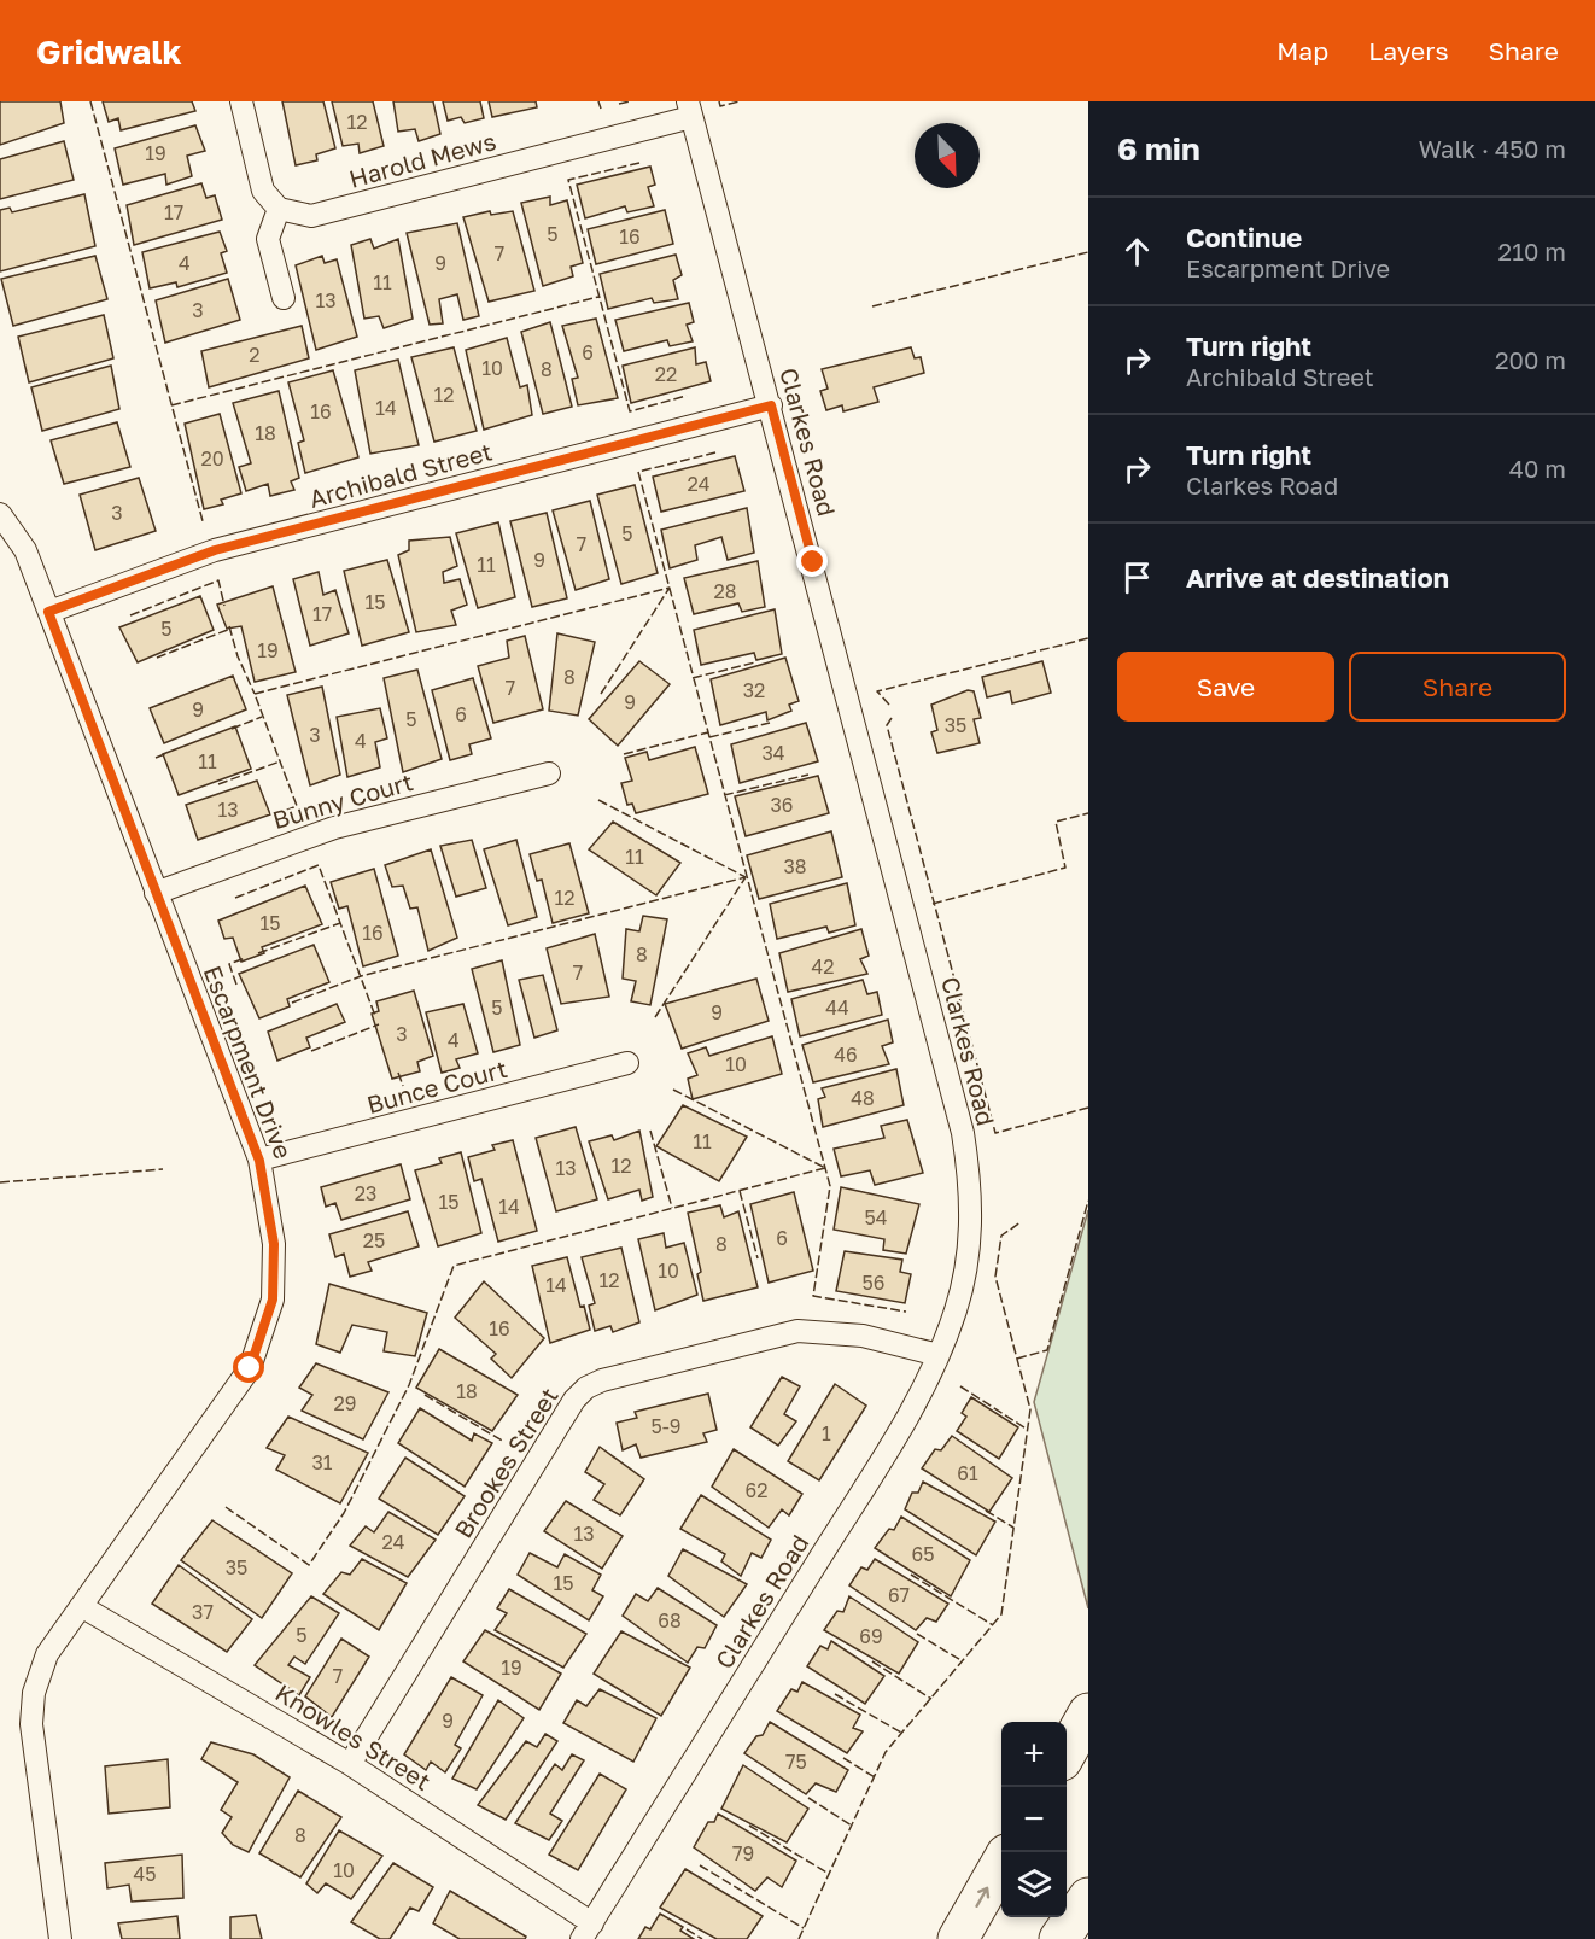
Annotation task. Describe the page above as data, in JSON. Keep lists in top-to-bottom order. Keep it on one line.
{"streets":{"street":["Harold Mews","Clarkes Road","Archibald Street","Bunny Court","Escarpment Drive","Bunce Court","Brookes Street","Knowles Street"]},"crossings":[["Harold Mews","Clarkes Road"],["Clarkes Road","Archibald Street"],["Clarkes Road","Brookes Street"],["Clarkes Road","Knowles Street"],["Archibald Street","Escarpment Drive"],["Bunny Court","Escarpment Drive"],["Escarpment Drive","Bunce Court"],["Escarpment Drive","Knowles Street"],["Brookes Street","Knowles Street"]],"house_numbers":["12","19","17","5","16","7","4","9","11","13","3","6","2","10","8","22","12","14","16","18","20","24","3","5","7","9","11","28","15","17","5","19","8","7","32","9","9","6","5","35","3","4","34","11","36","13","11","38","12","15","16","8","42","7","5","44","9","3","4","46","10","48","11","12","13","23","15","14","54","6","25","8","10","12","56","14","16","18","29","5-9","1","31","61","62","13","24","65","35","15","67","37","68","5","69","19","7","9","75","8","79","10","45"],"north":"bottom right","page":{"header":"Gridwalk","nav":["Map","Layers","Share"],"heading":["6 min","Walk · 450 m"],"list":[["Continue","Escarpment Drive","210 m"],["Turn right","Archibald Street","200 m"],["Turn right","Clarkes Road","40 m"],"Arrive at destination"],"buttons":["Save","Share"],"map_buttons":["+","−"]}}
